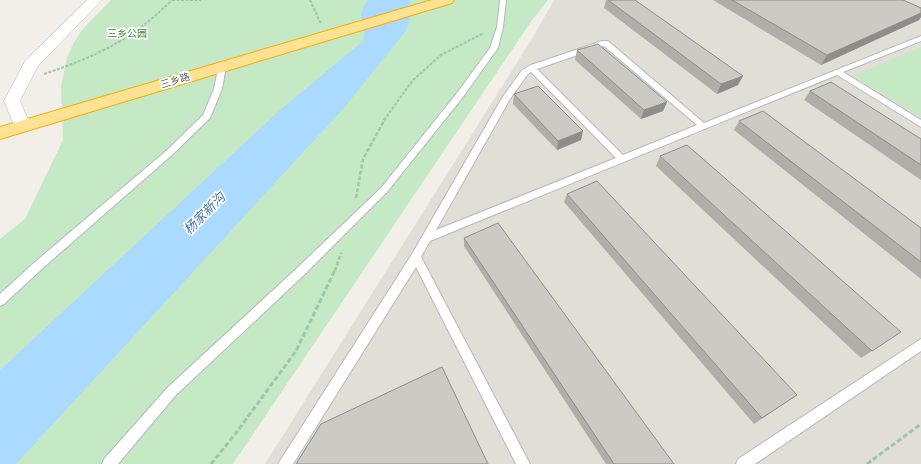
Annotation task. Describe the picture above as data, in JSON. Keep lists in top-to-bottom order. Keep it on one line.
{"streets":{"highway":["三乡路"]},"water":["杨家新沟"],"parks":["三乡公园"]}
